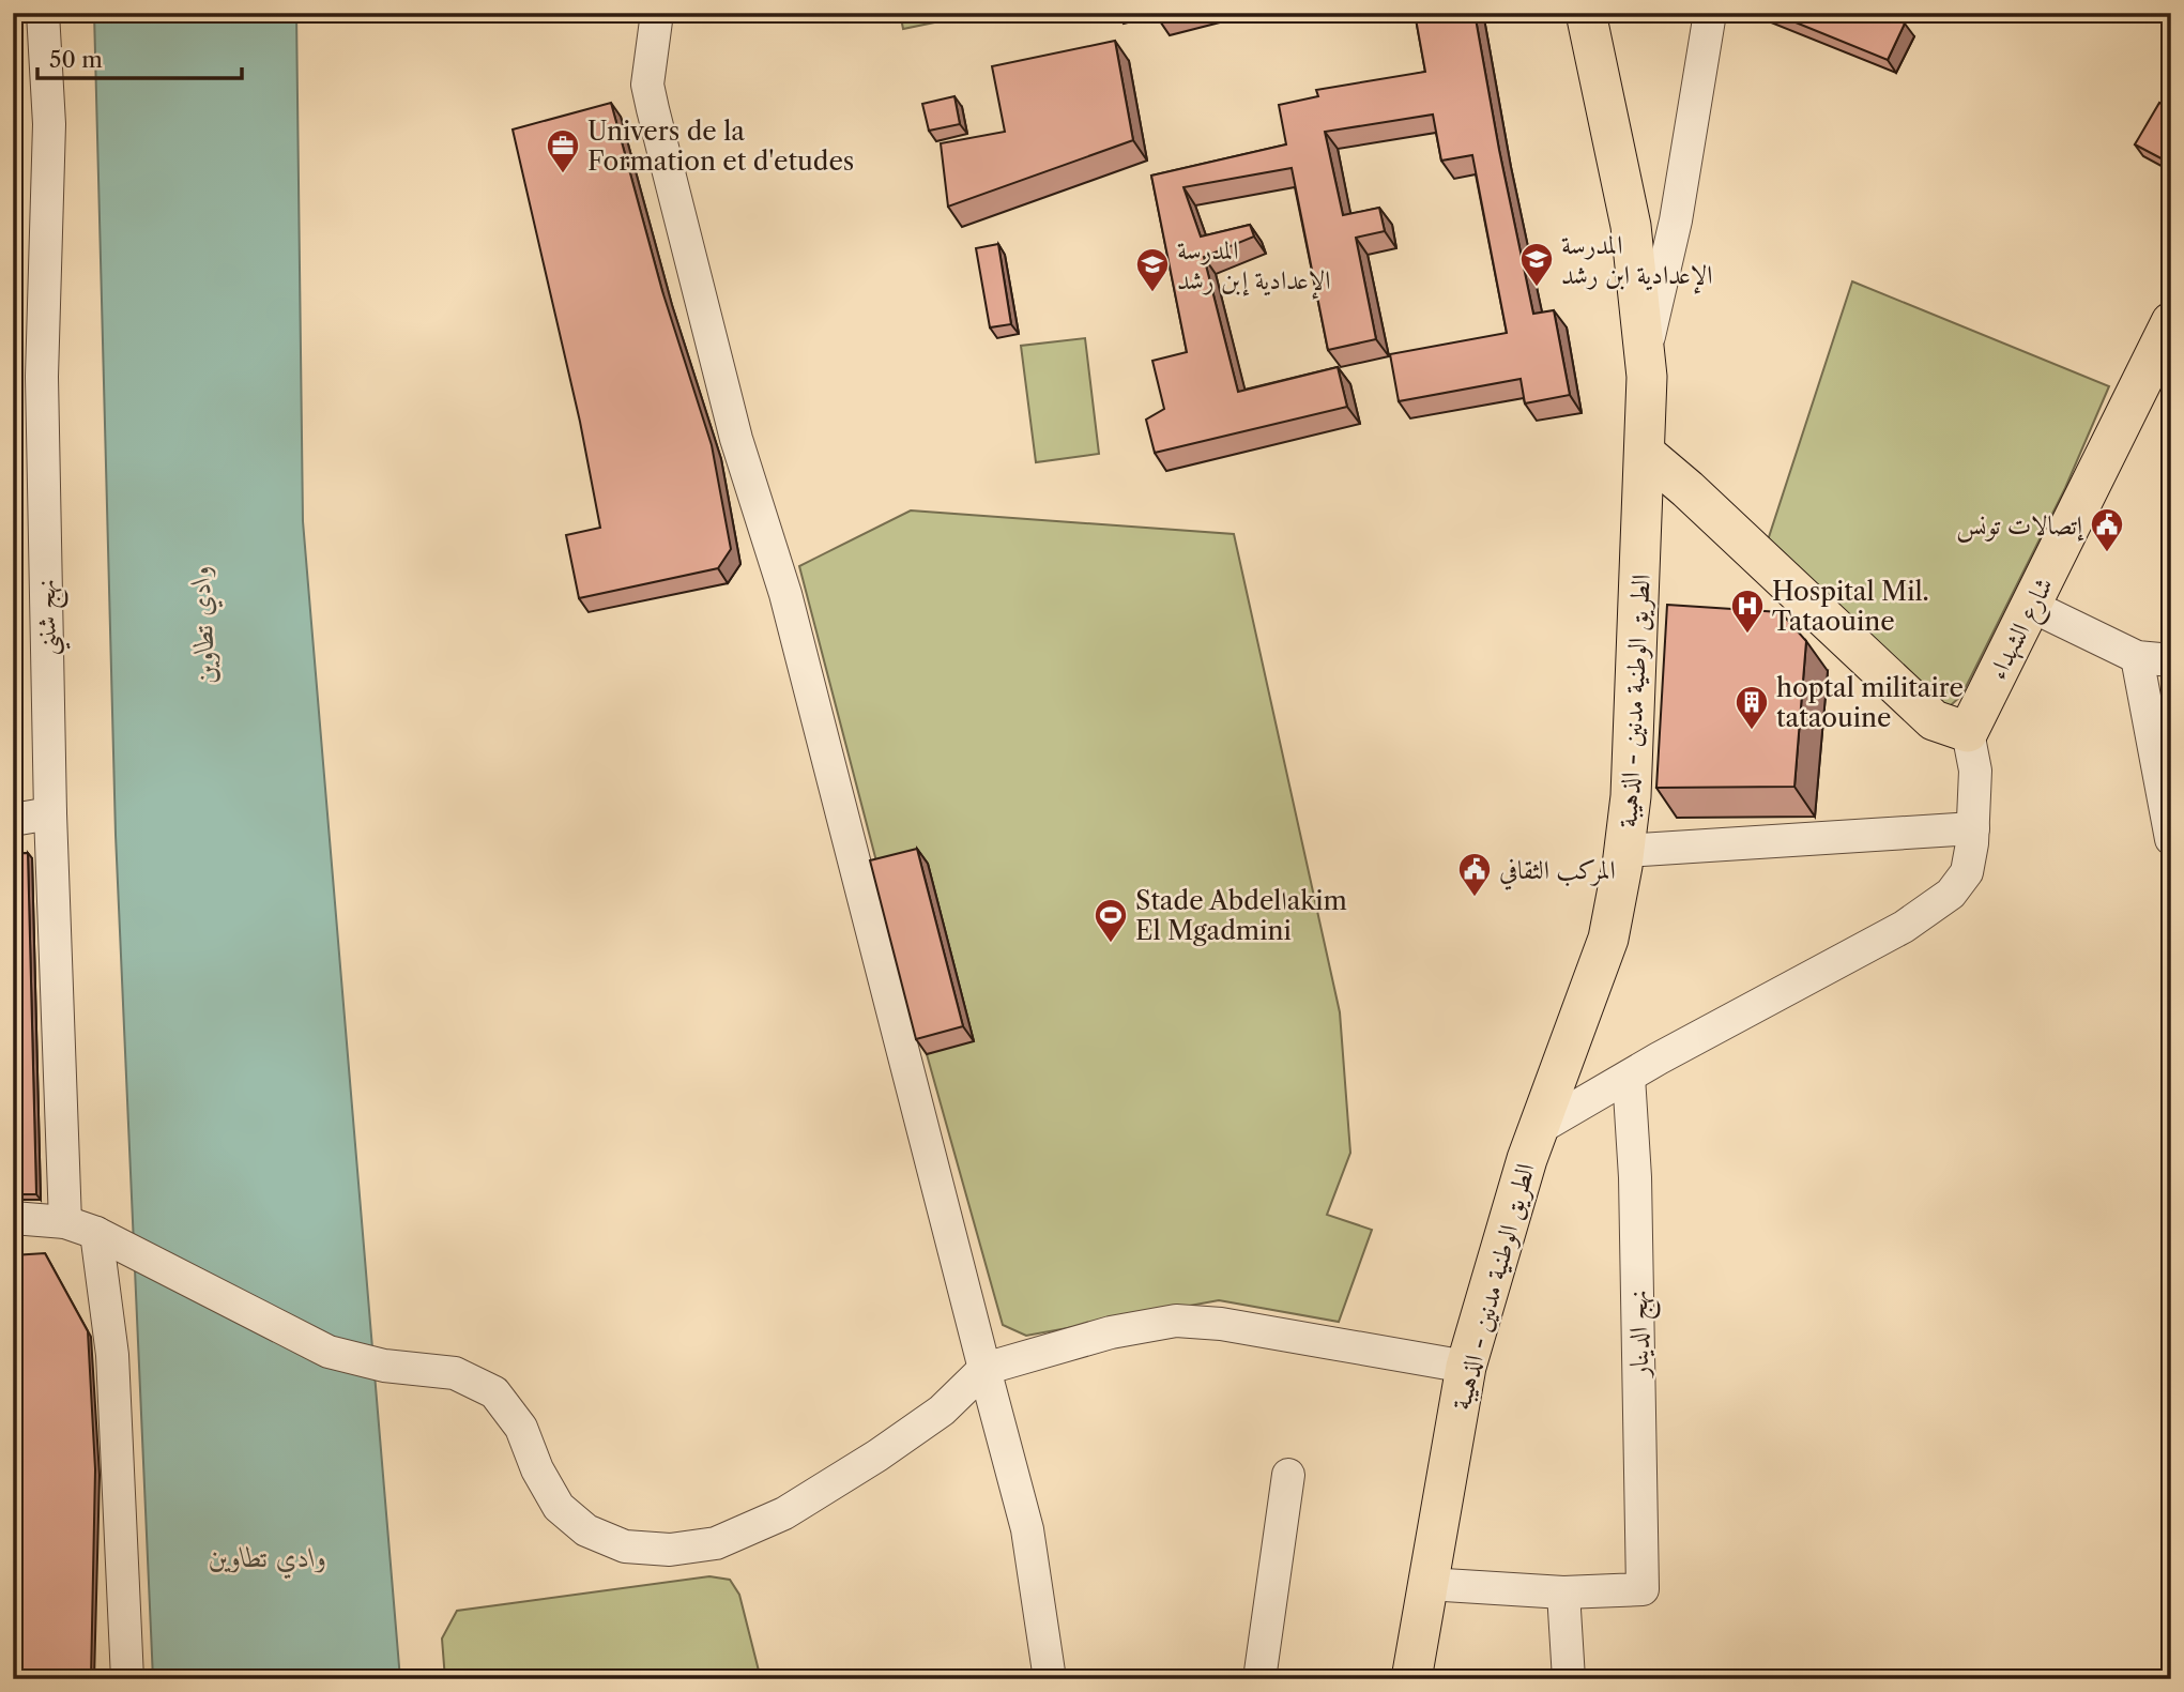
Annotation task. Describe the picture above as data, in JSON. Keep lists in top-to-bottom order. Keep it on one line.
{"streets":{"main road":["شارع الشهداء","الطريق الوطنية مدنين - الذهيبة"],"street":["نهج شنني","نهج الدينار"]},"water":["وادي تطاوين"],"places":{"office":["Univers de la Formation et d'etudes"],"school or university":["المدرسة الإعدادية ابن رشد","المدرسة الإعدادية إبن رشد"],"public building":["إتصالات تونس","المركب الثقافي"],"hospital":["Hospital Mil. Tataouine"],"building":["hoptal militaire tataouine"],"sports":["Stade Abdelاakim El Mgadmini"]},"scale_bar":"50 m"}
